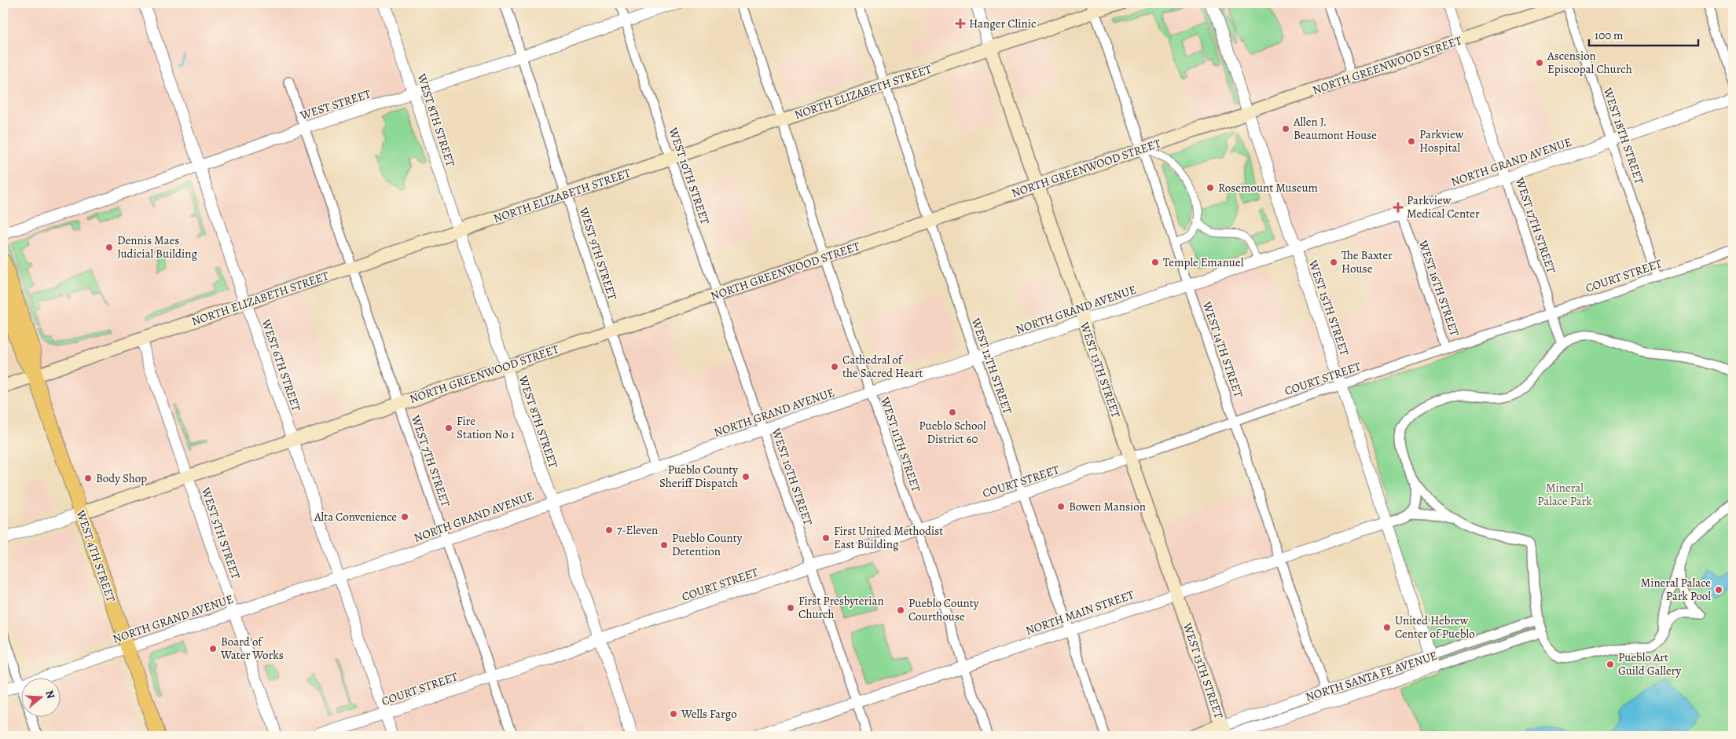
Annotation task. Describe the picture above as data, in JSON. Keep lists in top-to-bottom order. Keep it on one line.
{"streets":{"main road":["NORTH GREENWOOD STREET","NORTH ELIZABETH STREET","WEST 13TH STREET","WEST 4TH STREET","NORTH SANTA FE AVENUE"],"street":["WEST STREET","WEST 8TH STREET","WEST 18TH STREET","NORTH GRAND AVENUE","WEST 10TH STREET","WEST 17TH STREET","WEST 9TH STREET","COURT STREET","WEST 16TH STREET","WEST 15TH STREET","WEST 14TH STREET","WEST 6TH STREET","WEST 12TH STREET","WEST 11TH STREET","WEST 7TH STREET","WEST 5TH STREET","NORTH MAIN STREET"]},"crossings":[["NORTH GREENWOOD STREET","WEST 8TH STREET"],["NORTH GREENWOOD STREET","WEST 18TH STREET"],["NORTH GREENWOOD STREET","WEST 10TH STREET"],["NORTH GREENWOOD STREET","WEST 17TH STREET"],["NORTH GREENWOOD STREET","WEST 9TH STREET"],["NORTH GREENWOOD STREET","WEST 15TH STREET"],["NORTH GREENWOOD STREET","WEST 14TH STREET"],["NORTH GREENWOOD STREET","WEST 6TH STREET"],["NORTH GREENWOOD STREET","WEST 12TH STREET"],["NORTH GREENWOOD STREET","WEST 13TH STREET"],["NORTH GREENWOOD STREET","WEST 11TH STREET"],["NORTH GREENWOOD STREET","WEST 7TH STREET"],["NORTH GREENWOOD STREET","WEST 5TH STREET"],["NORTH GREENWOOD STREET","WEST 4TH STREET"],["NORTH ELIZABETH STREET","WEST 8TH STREET"],["NORTH ELIZABETH STREET","WEST 10TH STREET"],["NORTH ELIZABETH STREET","WEST 9TH STREET"],["NORTH ELIZABETH STREET","WEST 14TH STREET"],["NORTH ELIZABETH STREET","WEST 6TH STREET"],["NORTH ELIZABETH STREET","WEST 12TH STREET"],["NORTH ELIZABETH STREET","WEST 13TH STREET"],["NORTH ELIZABETH STREET","WEST 11TH STREET"],["NORTH ELIZABETH STREET","WEST 7TH STREET"],["NORTH ELIZABETH STREET","WEST 5TH STREET"],["NORTH ELIZABETH STREET","WEST 4TH STREET"],["WEST STREET","WEST 8TH STREET"],["WEST STREET","WEST 10TH STREET"],["WEST STREET","WEST 9TH STREET"],["WEST STREET","WEST 6TH STREET"],["WEST STREET","WEST 7TH STREET"],["WEST 8TH STREET","NORTH GRAND AVENUE"],["WEST 8TH STREET","COURT STREET"],["WEST 18TH STREET","NORTH GRAND AVENUE"],["WEST 18TH STREET","COURT STREET"],["NORTH GRAND AVENUE","WEST 10TH STREET"],["NORTH GRAND AVENUE","WEST 17TH STREET"],["NORTH GRAND AVENUE","WEST 9TH STREET"],["NORTH GRAND AVENUE","WEST 16TH STREET"],["NORTH GRAND AVENUE","WEST 15TH STREET"],["NORTH GRAND AVENUE","WEST 14TH STREET"],["NORTH GRAND AVENUE","WEST 6TH STREET"],["NORTH GRAND AVENUE","WEST 12TH STREET"],["NORTH GRAND AVENUE","WEST 13TH STREET"],["NORTH GRAND AVENUE","WEST 11TH STREET"],["NORTH GRAND AVENUE","WEST 7TH STREET"],["NORTH GRAND AVENUE","WEST 5TH STREET"],["NORTH GRAND AVENUE","WEST 4TH STREET"],["WEST 10TH STREET","COURT STREET"],["WEST 10TH STREET","NORTH MAIN STREET"],["WEST 17TH STREET","COURT STREET"],["WEST 17TH STREET","NORTH MAIN STREET"],["COURT STREET","WEST 16TH STREET"],["COURT STREET","WEST 15TH STREET"],["COURT STREET","WEST 14TH STREET"],["COURT STREET","WEST 6TH STREET"],["COURT STREET","WEST 12TH STREET"],["COURT STREET","WEST 13TH STREET"],["COURT STREET","WEST 11TH STREET"],["COURT STREET","WEST 7TH STREET"],["WEST 15TH STREET","NORTH MAIN STREET"],["WEST 15TH STREET","NORTH SANTA FE AVENUE"],["WEST 14TH STREET","NORTH MAIN STREET"],["WEST 14TH STREET","NORTH SANTA FE AVENUE"],["WEST 12TH STREET","NORTH MAIN STREET"],["WEST 13TH STREET","NORTH MAIN STREET"],["WEST 13TH STREET","NORTH SANTA FE AVENUE"],["WEST 11TH STREET","NORTH MAIN STREET"],["NORTH MAIN STREET","NORTH SANTA FE AVENUE"]],"parks":["Mineral Palace Park"],"places":{"health":["Hanger Clinic","Parkview Medical Center"],"other":["Ascension Episcopal Church","Allen J. Beaumont House","Parkview Hospital","Rosemount Museum","Dennis Maes Judicial Building","Temple Emanuel","The Baxter House","Cathedral of the Sacred Heart","Pueblo School District 60","Fire Station No 1","Pueblo County Sheriff Dispatch","Body Shop","Bowen Mansion","Alta Convenience","7-Eleven","First United Methodist East Building","Pueblo County Detention","Mineral Palace Park Pool","First Presbyterian Church","Pueblo County Courthouse","United Hebrew Center of Pueblo","Board of Water Works","Pueblo Art Guild Gallery","Wells Fargo"]},"scale_bar":"100 m","north":"right"}
